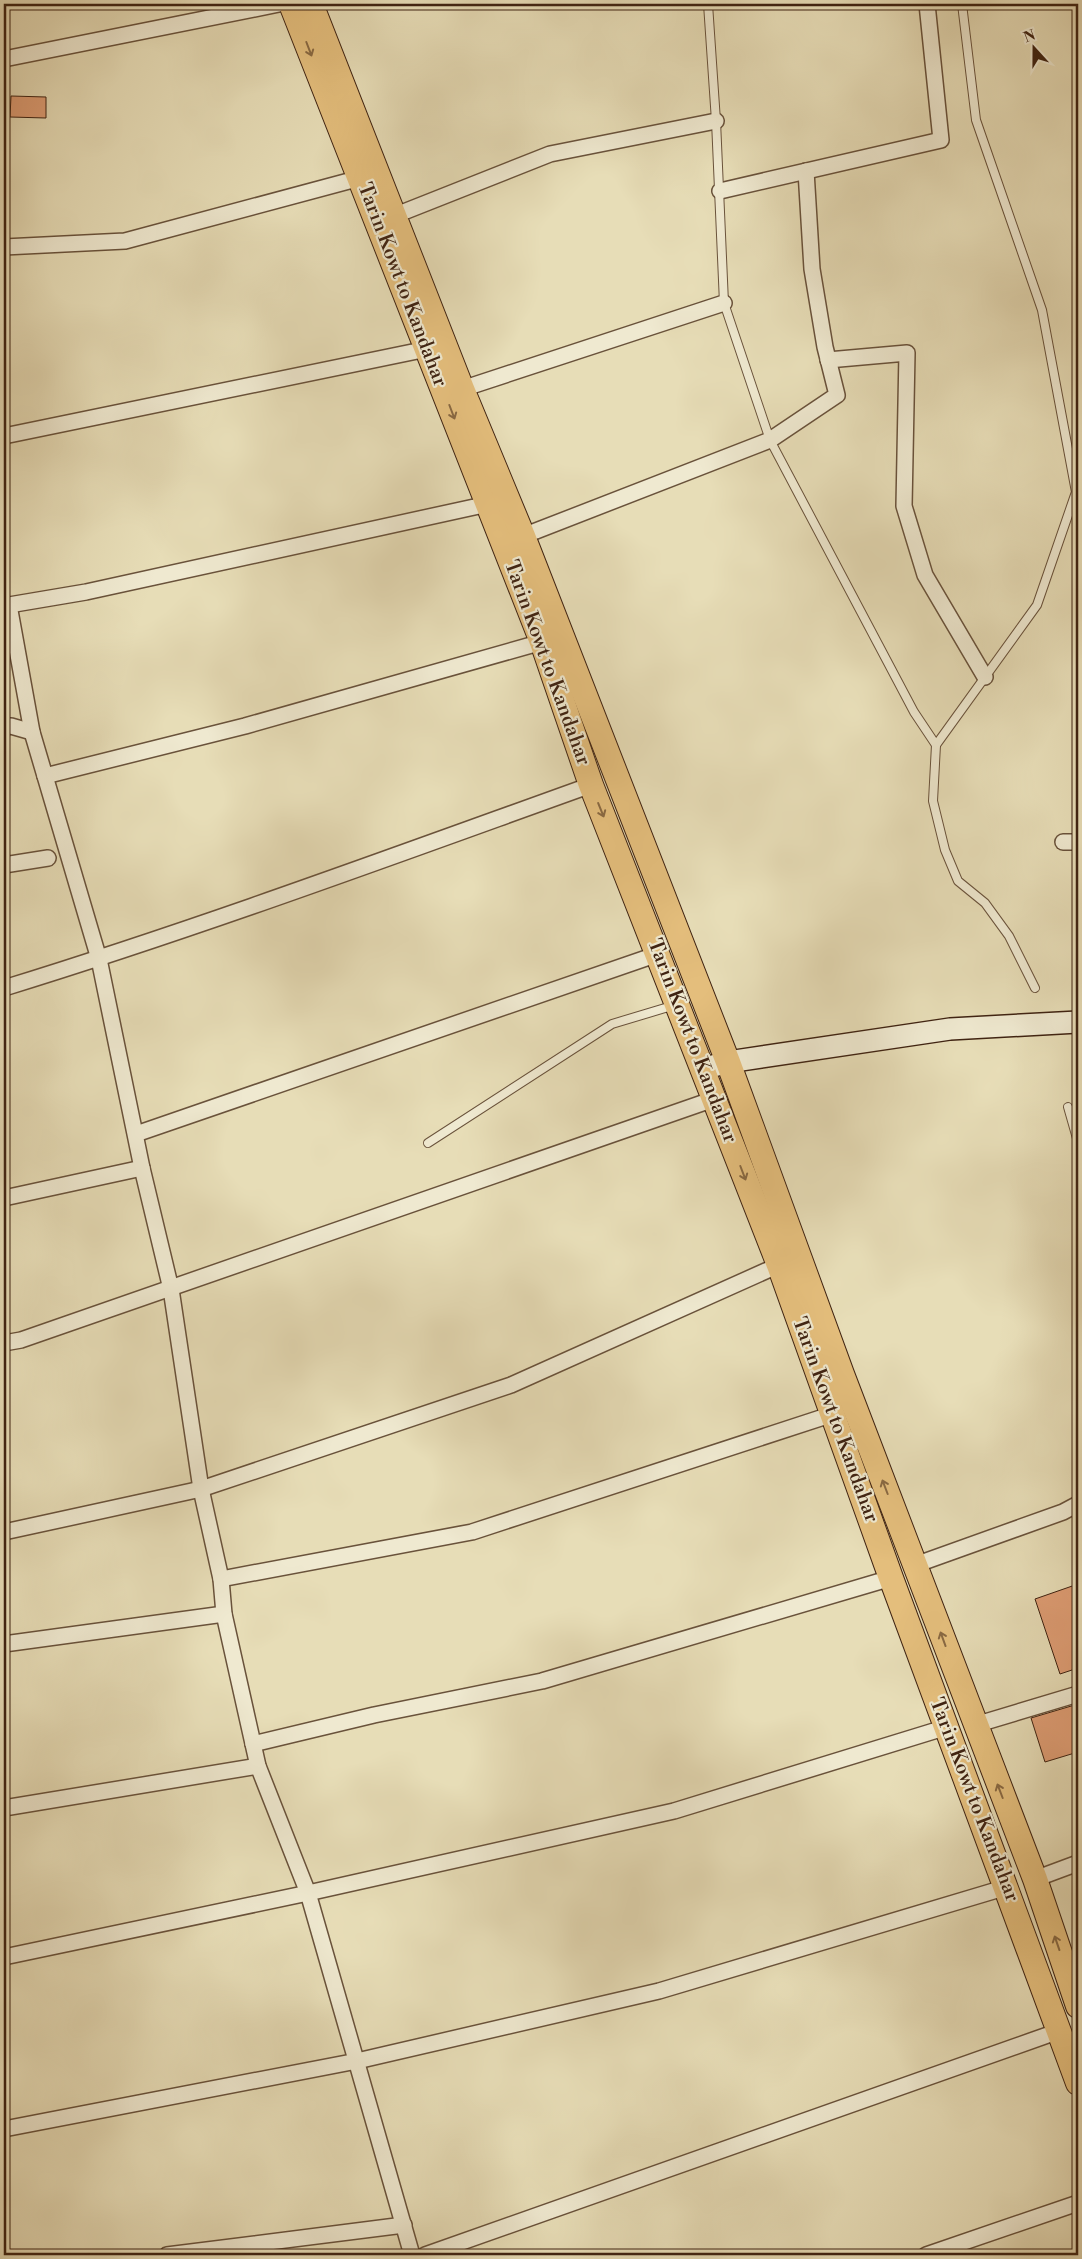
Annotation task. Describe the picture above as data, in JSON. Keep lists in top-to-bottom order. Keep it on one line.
{"streets":{"main road":["Tarin Kowt to Kandahar"]},"north":"top"}
